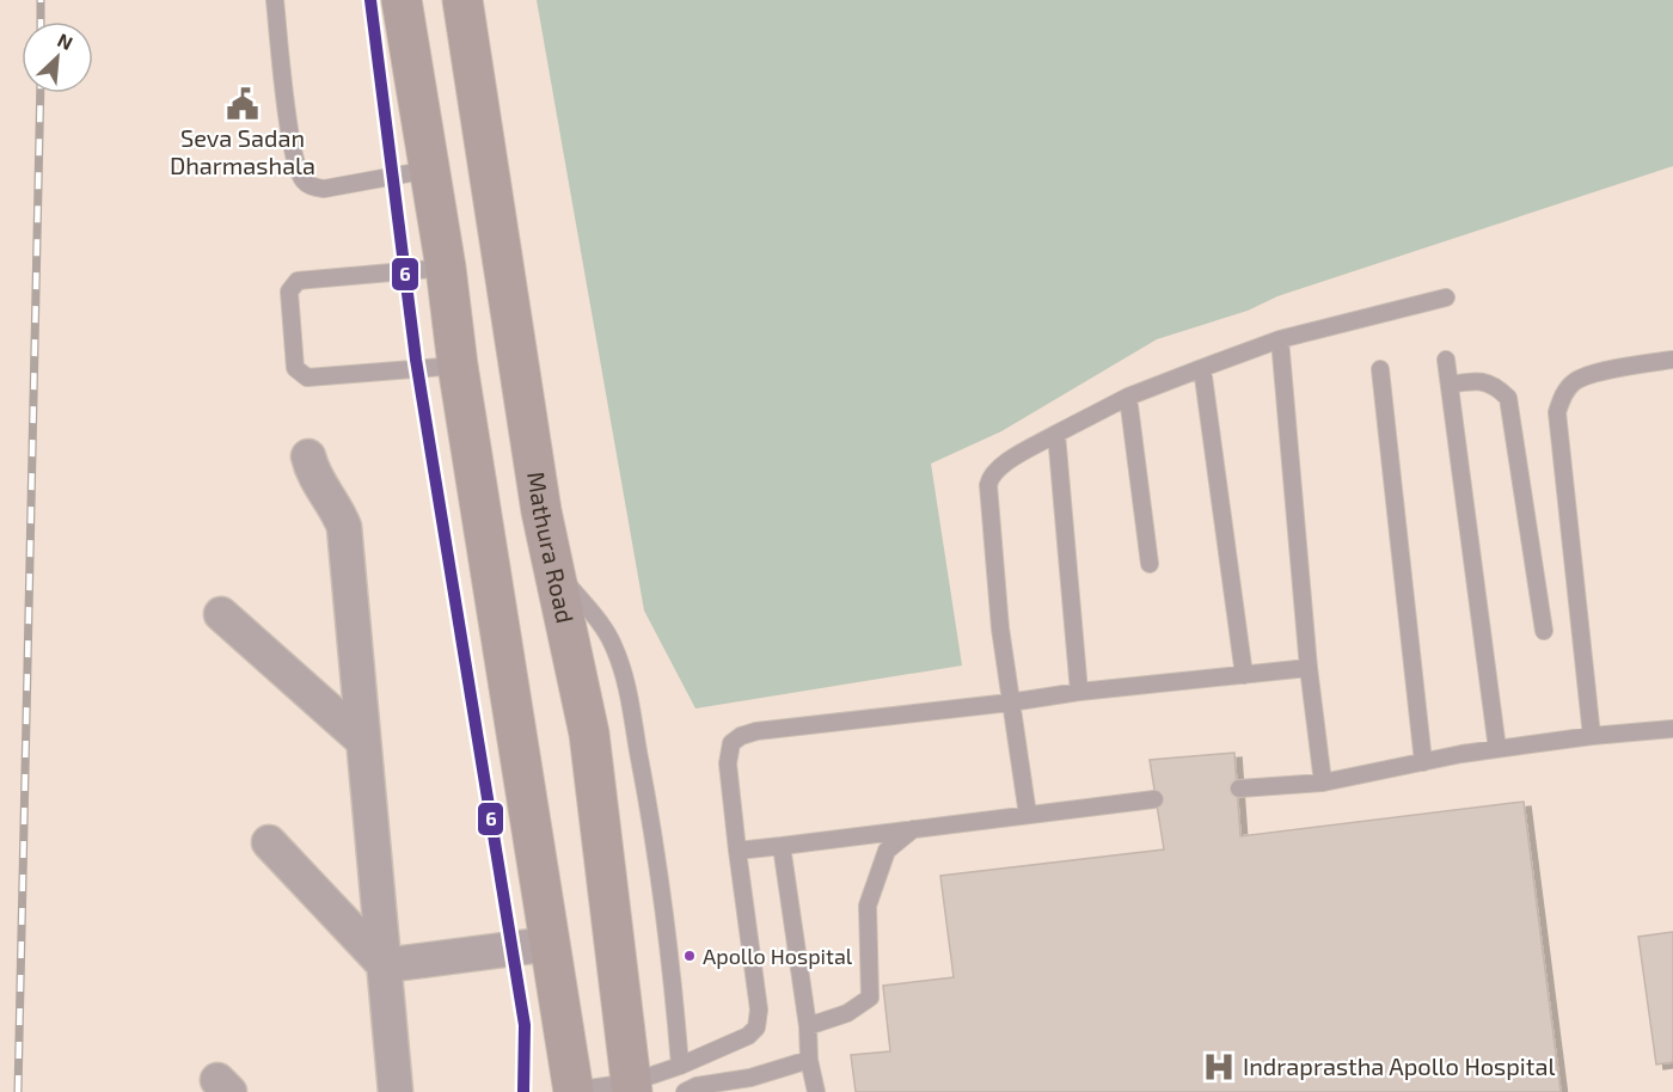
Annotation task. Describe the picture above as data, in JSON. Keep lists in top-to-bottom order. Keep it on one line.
{"streets":{"highway":["Mathura Road"]},"places":{"public building":["Seva Sadan Dharmashala"],"other":["Apollo Hospital"],"hospital":["Indraprastha Apollo Hospital"]},"lines":["transit line 6"],"north":"top right"}
